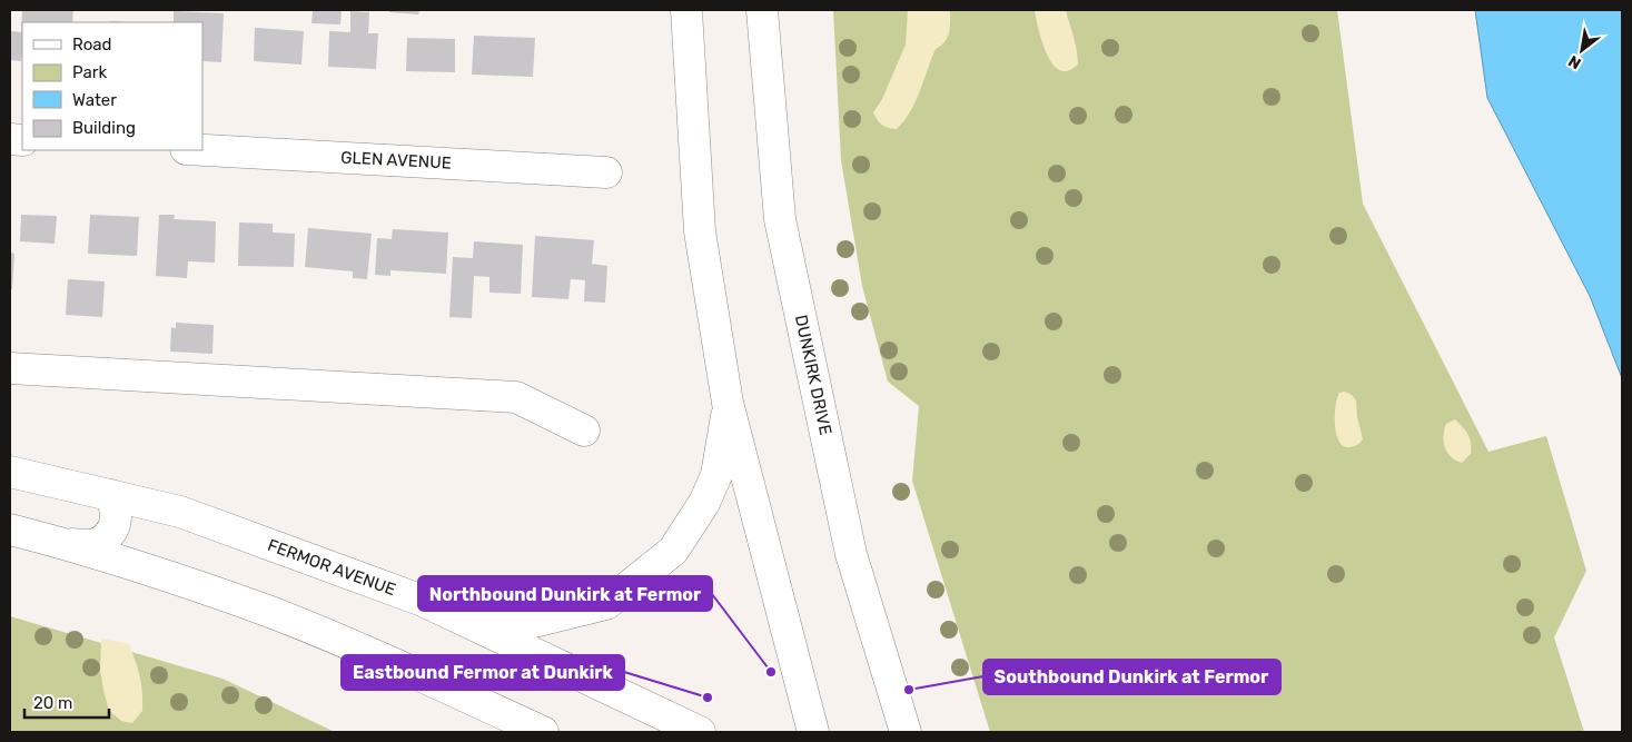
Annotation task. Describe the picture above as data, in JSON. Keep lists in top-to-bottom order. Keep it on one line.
{"streets":{"main road":["GLEN AVENUE","DUNKIRK DRIVE","FERMOR AVENUE"]},"places":["Northbound Dunkirk at Fermor","Southbound Dunkirk at Fermor","Eastbound Fermor at Dunkirk"],"legend":["Road","Park","Water","Building"],"scale_bar":"20 m","north":"bottom left"}
